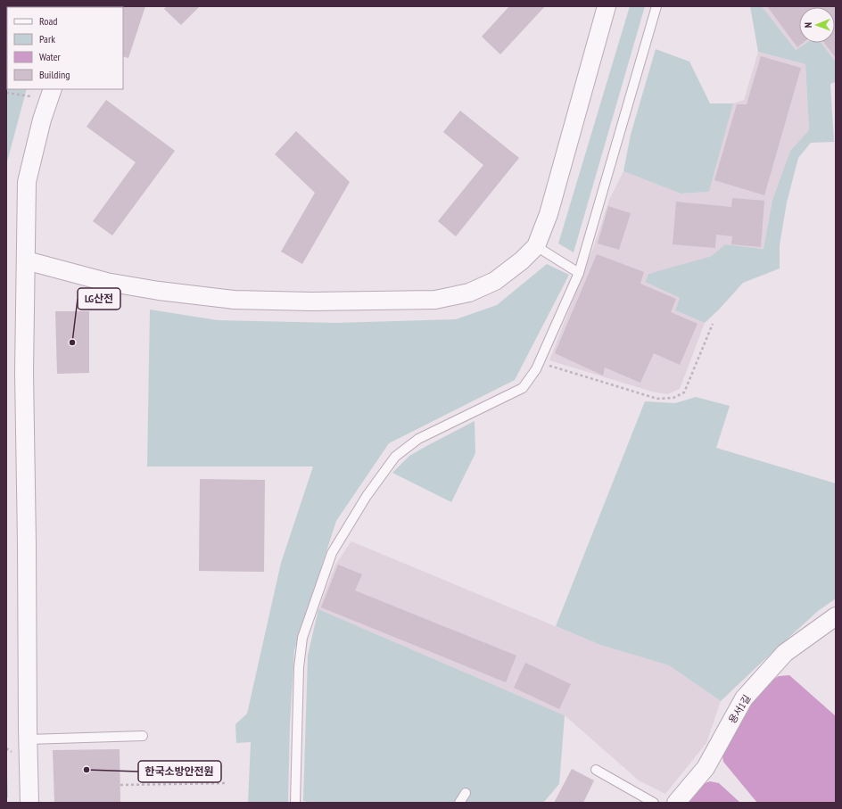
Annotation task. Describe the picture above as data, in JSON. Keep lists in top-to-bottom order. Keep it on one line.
{"streets":{"street":["용서1길"]},"places":["LG산전","한국소방안전원"],"legend":["Road","Park","Water","Building"],"north":"left"}
